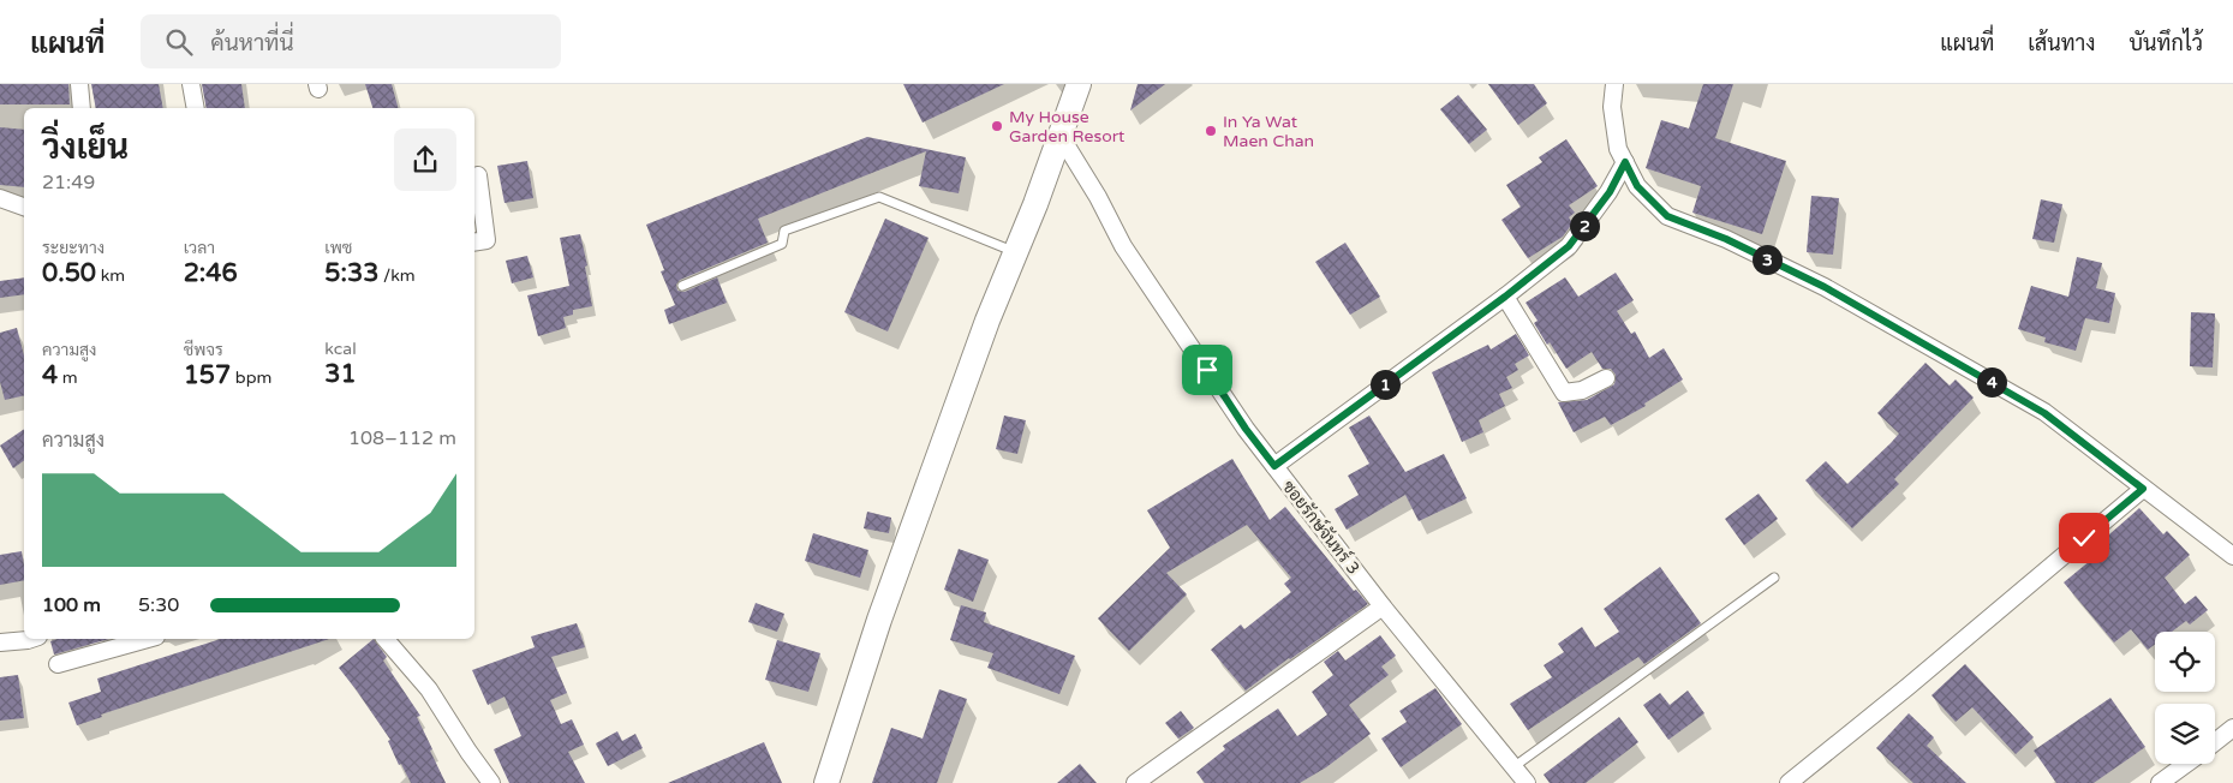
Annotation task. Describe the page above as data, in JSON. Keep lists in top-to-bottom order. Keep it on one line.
{"streets":{"street":["ซอยรักษ์จันทร์ 3"]},"places":["My House Garden Resort","In Ya Wat Maen Chan"],"page":{"header":"แผนที่","search":"ค้นหาที่นี่","nav":["แผนที่","เส้นทาง","บันทึกไว้"],"heading":["วิ่งเย็น","21:49"],"stats":[["ระยะทาง","0.50 km"],["เวลา","2:46"],["เพซ","5:33 /km"],["ความสูง","4 m"],["ชีพจร","157 bpm"],["kcal","31"]],"pins":["2","3","4","1"],"chart":["ความสูง","108–112 m"],"list":[{"name":"100 m","note":"5:30"}]}}
